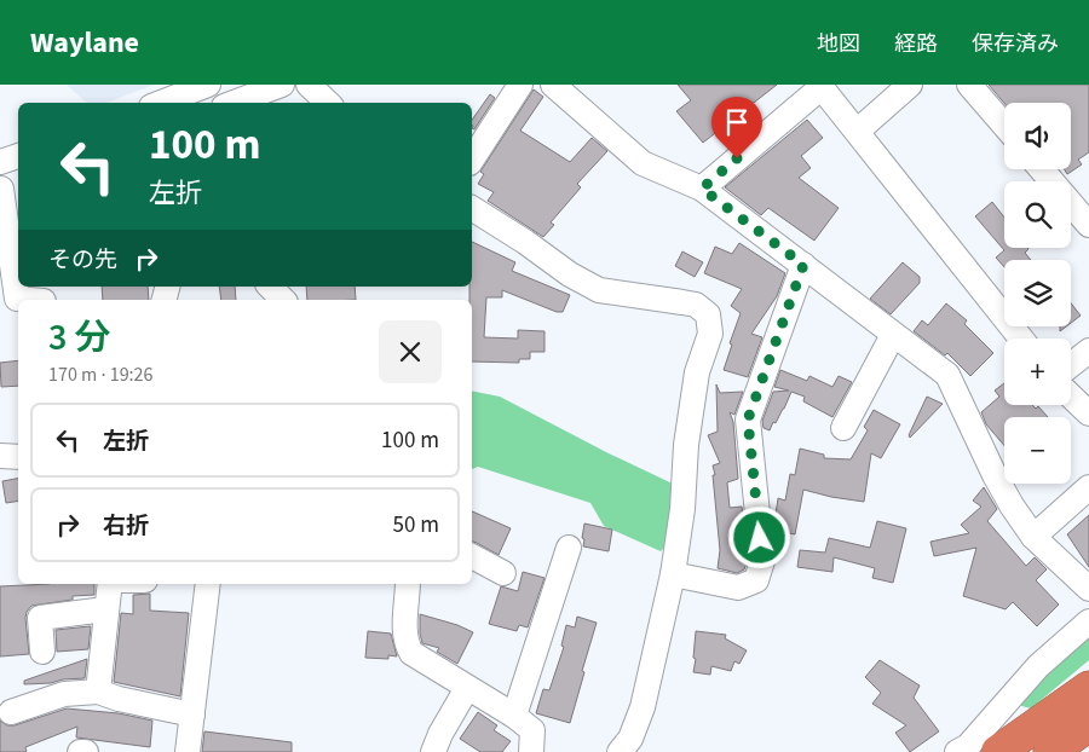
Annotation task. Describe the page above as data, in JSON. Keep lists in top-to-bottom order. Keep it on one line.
{"page":{"header":"Waylane","nav":["地図","経路","保存済み"],"map_buttons":["+","−"],"turn":["100 m","左折"],"then":"その先","heading":["3 分","170 m · 19:26"],"list":[{"name":"左折","value":"100 m"},{"name":"右折","value":"50 m"}]}}
